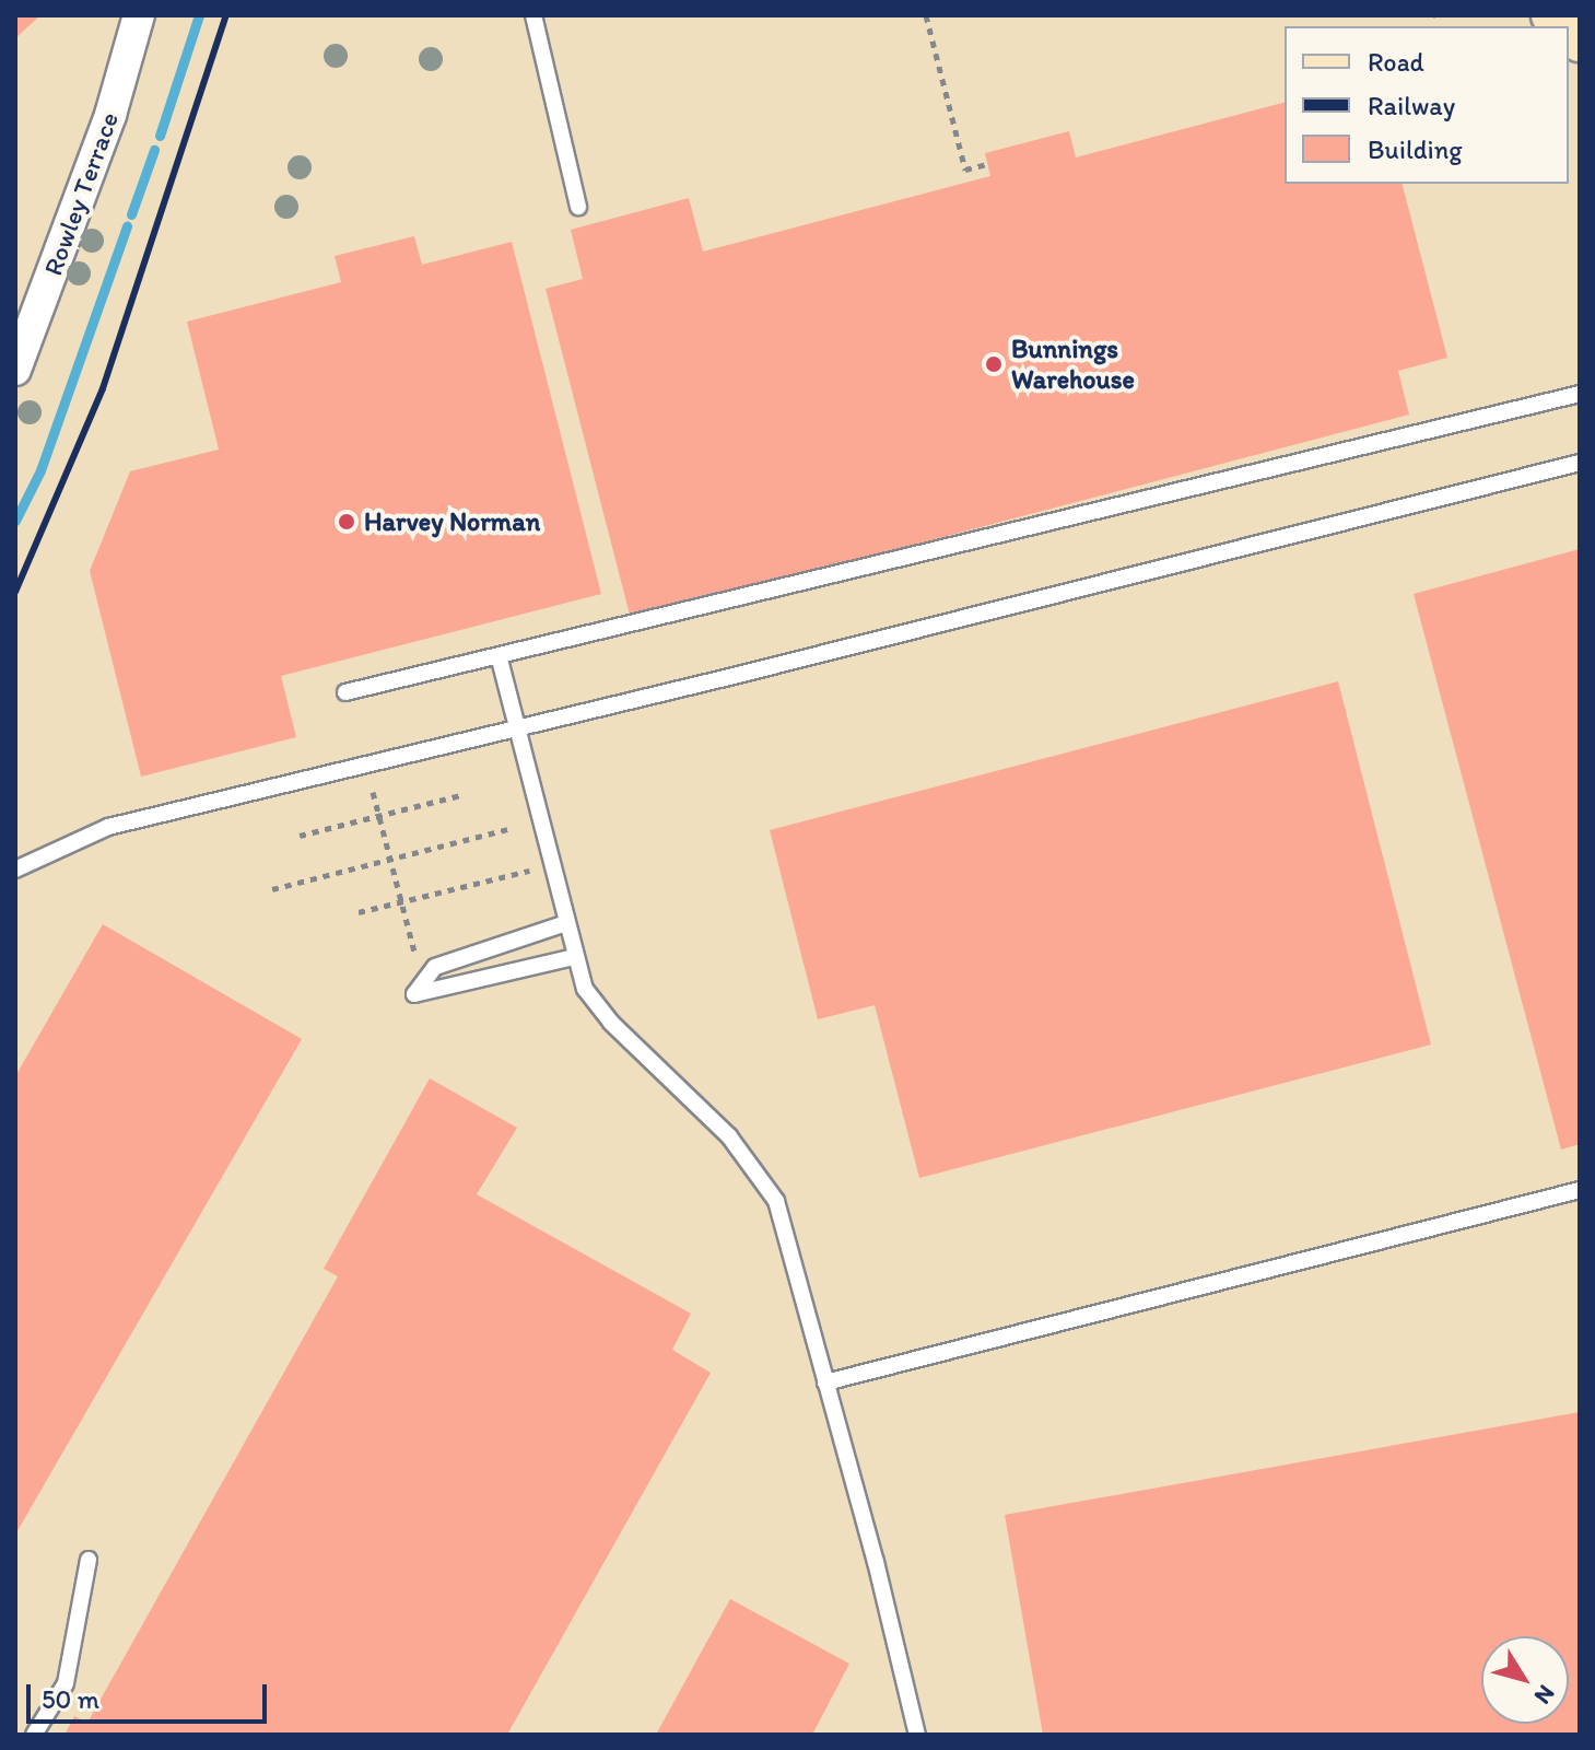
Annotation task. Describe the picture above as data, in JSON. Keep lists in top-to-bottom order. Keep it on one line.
{"streets":{"street":["Rowley Terrace"]},"places":["Bunnings Warehouse","Harvey Norman"],"legend":["Road","Railway","Building"],"scale_bar":"50 m","north":"bottom right"}
